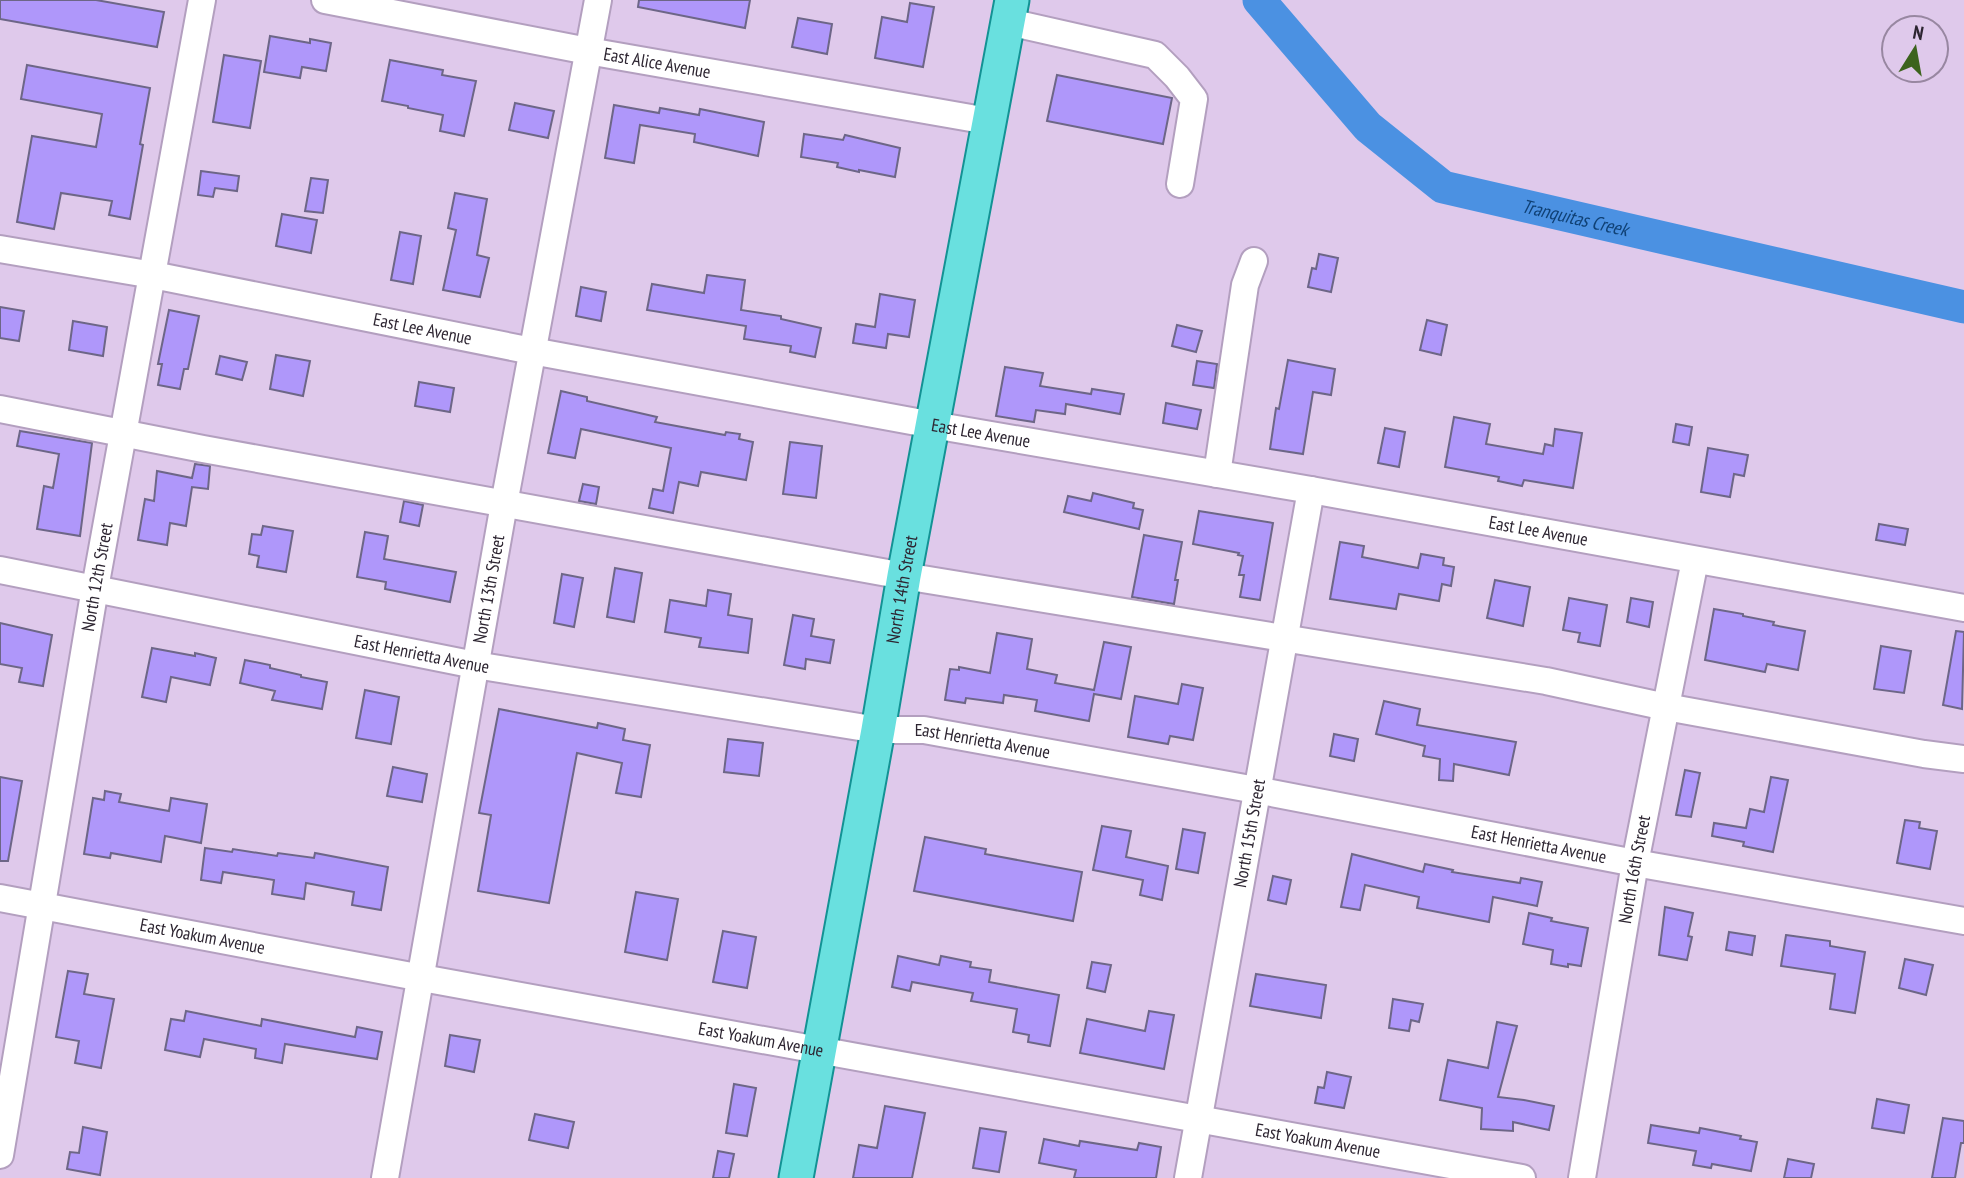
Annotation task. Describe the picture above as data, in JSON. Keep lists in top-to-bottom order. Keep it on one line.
{"streets":{"main road":["North 14th Street"],"street":["East Alice Avenue","East Lee Avenue","North 12th Street","North 13th Street","East Henrietta Avenue","North 15th Street","North 16th Street","East Yoakum Avenue"]},"crossings":[["East Alice Avenue","North 13th Street"],["East Alice Avenue","North 14th Street"],["East Lee Avenue","North 12th Street"],["East Lee Avenue","North 13th Street"],["East Lee Avenue","North 14th Street"],["East Lee Avenue","North 15th Street"],["East Lee Avenue","North 16th Street"],["North 12th Street","East Henrietta Avenue"],["North 12th Street","East Yoakum Avenue"],["North 13th Street","East Henrietta Avenue"],["North 13th Street","East Yoakum Avenue"],["North 14th Street","East Henrietta Avenue"],["North 14th Street","East Yoakum Avenue"],["East Henrietta Avenue","North 15th Street"],["East Henrietta Avenue","North 16th Street"],["North 15th Street","East Yoakum Avenue"]],"water":["Tranquitas Creek"],"north":"top"}
